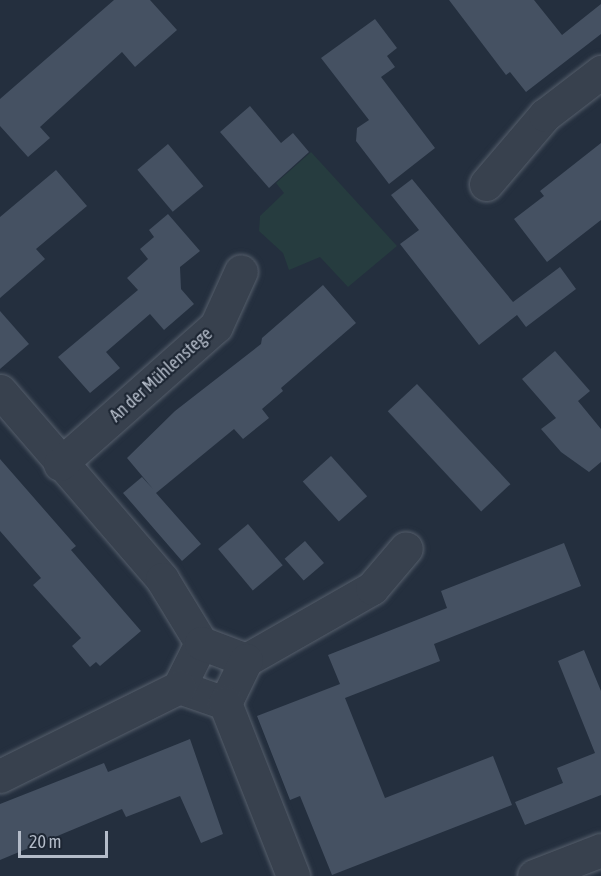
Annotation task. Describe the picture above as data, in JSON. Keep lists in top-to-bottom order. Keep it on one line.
{"streets":{"street":["An der Mühlenstege"]},"scale_bar":"20 m"}
